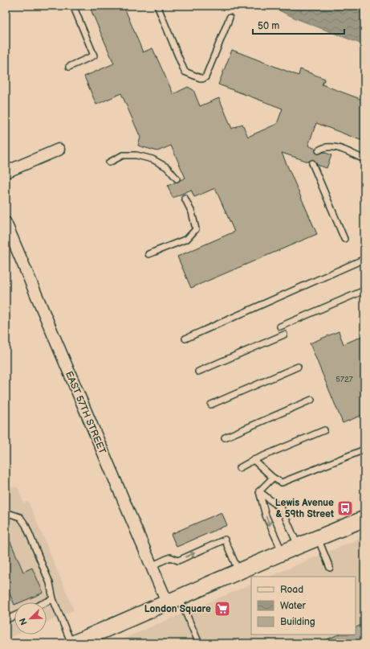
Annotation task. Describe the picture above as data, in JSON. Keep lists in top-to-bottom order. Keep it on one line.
{"streets":{"street":["EAST 57TH STREET"]},"places":{"bus stop":["Lewis Avenue & 59th Street"],"supermarket":["London Square"]},"house_numbers":["5727"],"legend":["Road","Water","Building"],"scale_bar":"50 m","north":"bottom left"}
